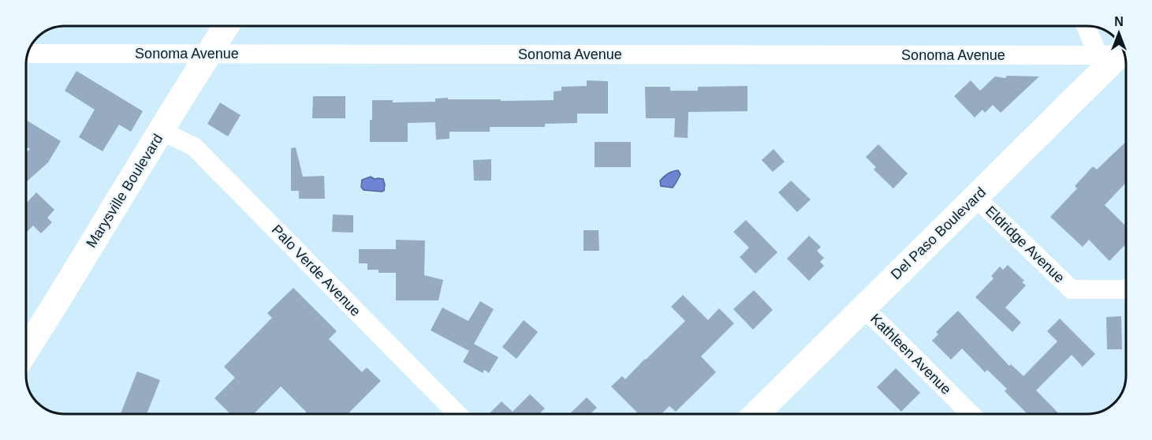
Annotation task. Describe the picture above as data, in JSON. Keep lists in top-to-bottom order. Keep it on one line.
{"streets":{"main road":["Marysville Boulevard","Del Paso Boulevard"],"street":["Sonoma Avenue","Eldridge Avenue","Palo Verde Avenue","Kathleen Avenue"]},"crossings":[["Sonoma Avenue","Marysville Boulevard"],["Sonoma Avenue","Del Paso Boulevard"],["Marysville Boulevard","Palo Verde Avenue"],["Del Paso Boulevard","Eldridge Avenue"],["Del Paso Boulevard","Kathleen Avenue"]],"north":"top"}
